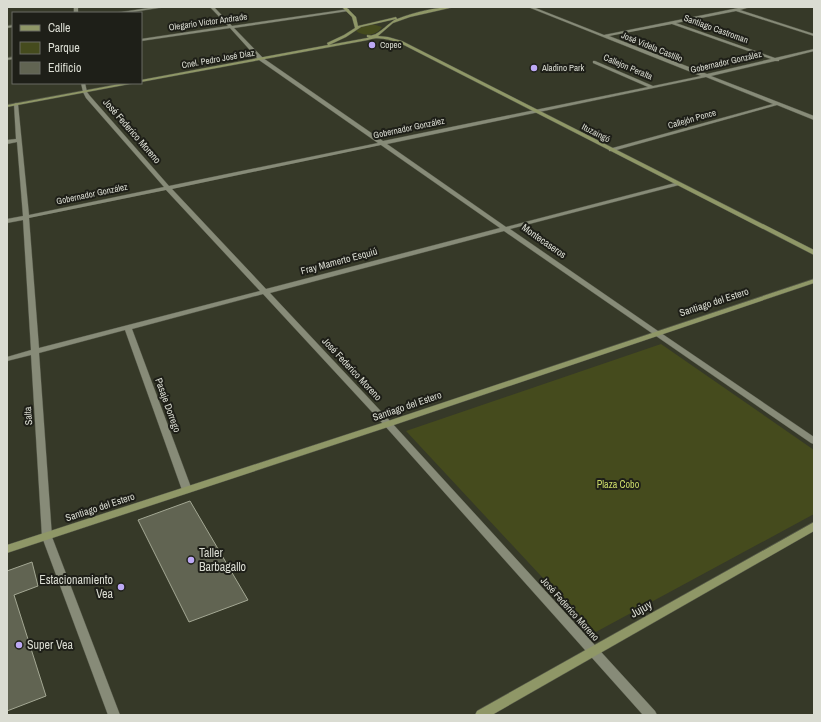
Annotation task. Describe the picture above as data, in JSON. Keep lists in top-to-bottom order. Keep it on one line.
{"streets":{"street":["Olegario Víctor Andrade","Santiago Castroman","José Videla Castillo","Cnel. Pedro José Díaz","Gobernador González","Callejon Peralta","Callejón Ponce","José Federico Moreno","Ituzaingó","Montecaseros","Fray Mamerto Esquiú","Santiago del Estero","Pasaje Dorrego","Salta","Jujuy"]},"crossings":[["Olegario Víctor Andrade","Montecaseros"],["Santiago Castroman","Gobernador González"],["José Videla Castillo","Gobernador González"],["José Videla Castillo","Callejón Ponce"],["Cnel. Pedro José Díaz","Ituzaingó"],["Cnel. Pedro José Díaz","Montecaseros"],["Gobernador González","Callejon Peralta"],["Gobernador González","José Federico Moreno"],["Gobernador González","Ituzaingó"],["Gobernador González","Montecaseros"],["Gobernador González","Salta"],["Callejón Ponce","Ituzaingó"],["José Federico Moreno","Fray Mamerto Esquiú"],["José Federico Moreno","Santiago del Estero"],["José Federico Moreno","Jujuy"],["Ituzaingó","Fray Mamerto Esquiú"],["Montecaseros","Fray Mamerto Esquiú"],["Montecaseros","Santiago del Estero"],["Fray Mamerto Esquiú","Pasaje Dorrego"],["Fray Mamerto Esquiú","Salta"],["Santiago del Estero","Pasaje Dorrego"],["Santiago del Estero","Salta"]],"parks":["Plaza Cobo"],"places":["Copec","Aladino Park","Taller Barbagallo","Estacionamiento Vea","Super Vea"],"legend":["Calle","Parque","Edificio"]}
